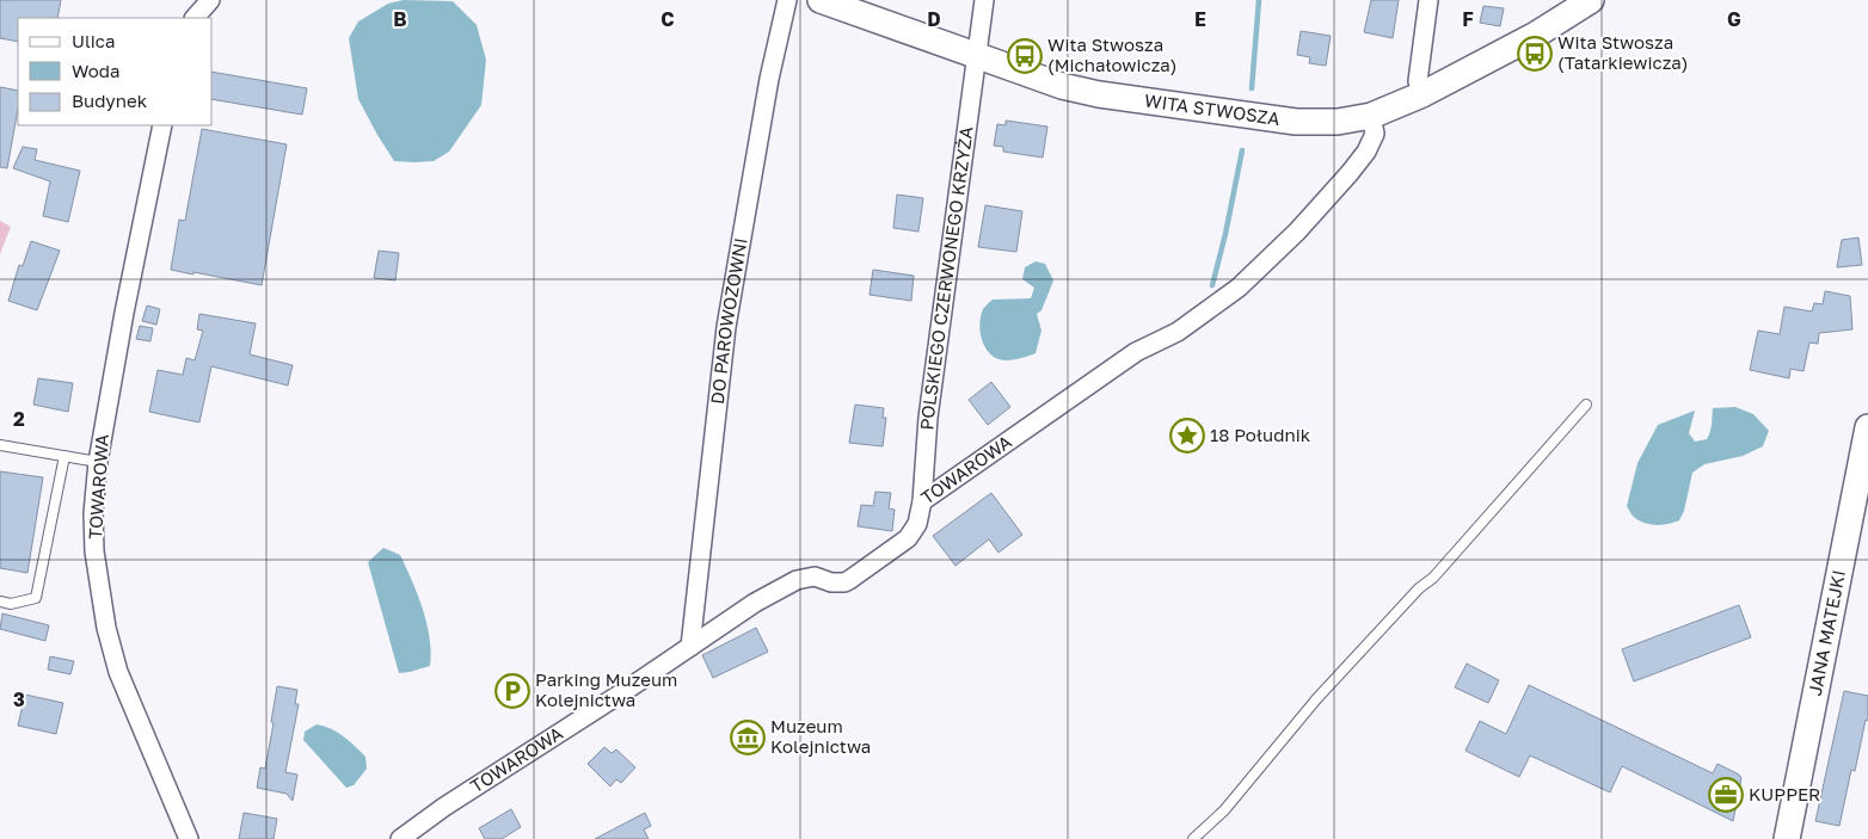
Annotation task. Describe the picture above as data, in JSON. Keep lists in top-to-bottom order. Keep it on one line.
{"streets":{"street":["WITA STWOSZA","POLSKIEGO CZERWONEGO KRZYŻA","DO PAROWOZOWNI","TOWAROWA","JANA MATEJKI"]},"crossings":[["WITA STWOSZA","POLSKIEGO CZERWONEGO KRZYŻA"],["WITA STWOSZA","TOWAROWA"],["POLSKIEGO CZERWONEGO KRZYŻA","TOWAROWA"],["DO PAROWOZOWNI","TOWAROWA"]],"places":{"bus stop":["Wita Stwosza (Tatarkiewicza)","Wita Stwosza (Michałowicza)"],"place":["18 Południk"],"parking":["Parking Muzeum Kolejnictwa"],"museum":["Muzeum Kolejnictwa"],"office":["KUPPER"]},"legend":["Ulica","Woda","Budynek"],"grid":{"columns":["B","C","D","E","F","G"],"rows":["2","3"]}}
